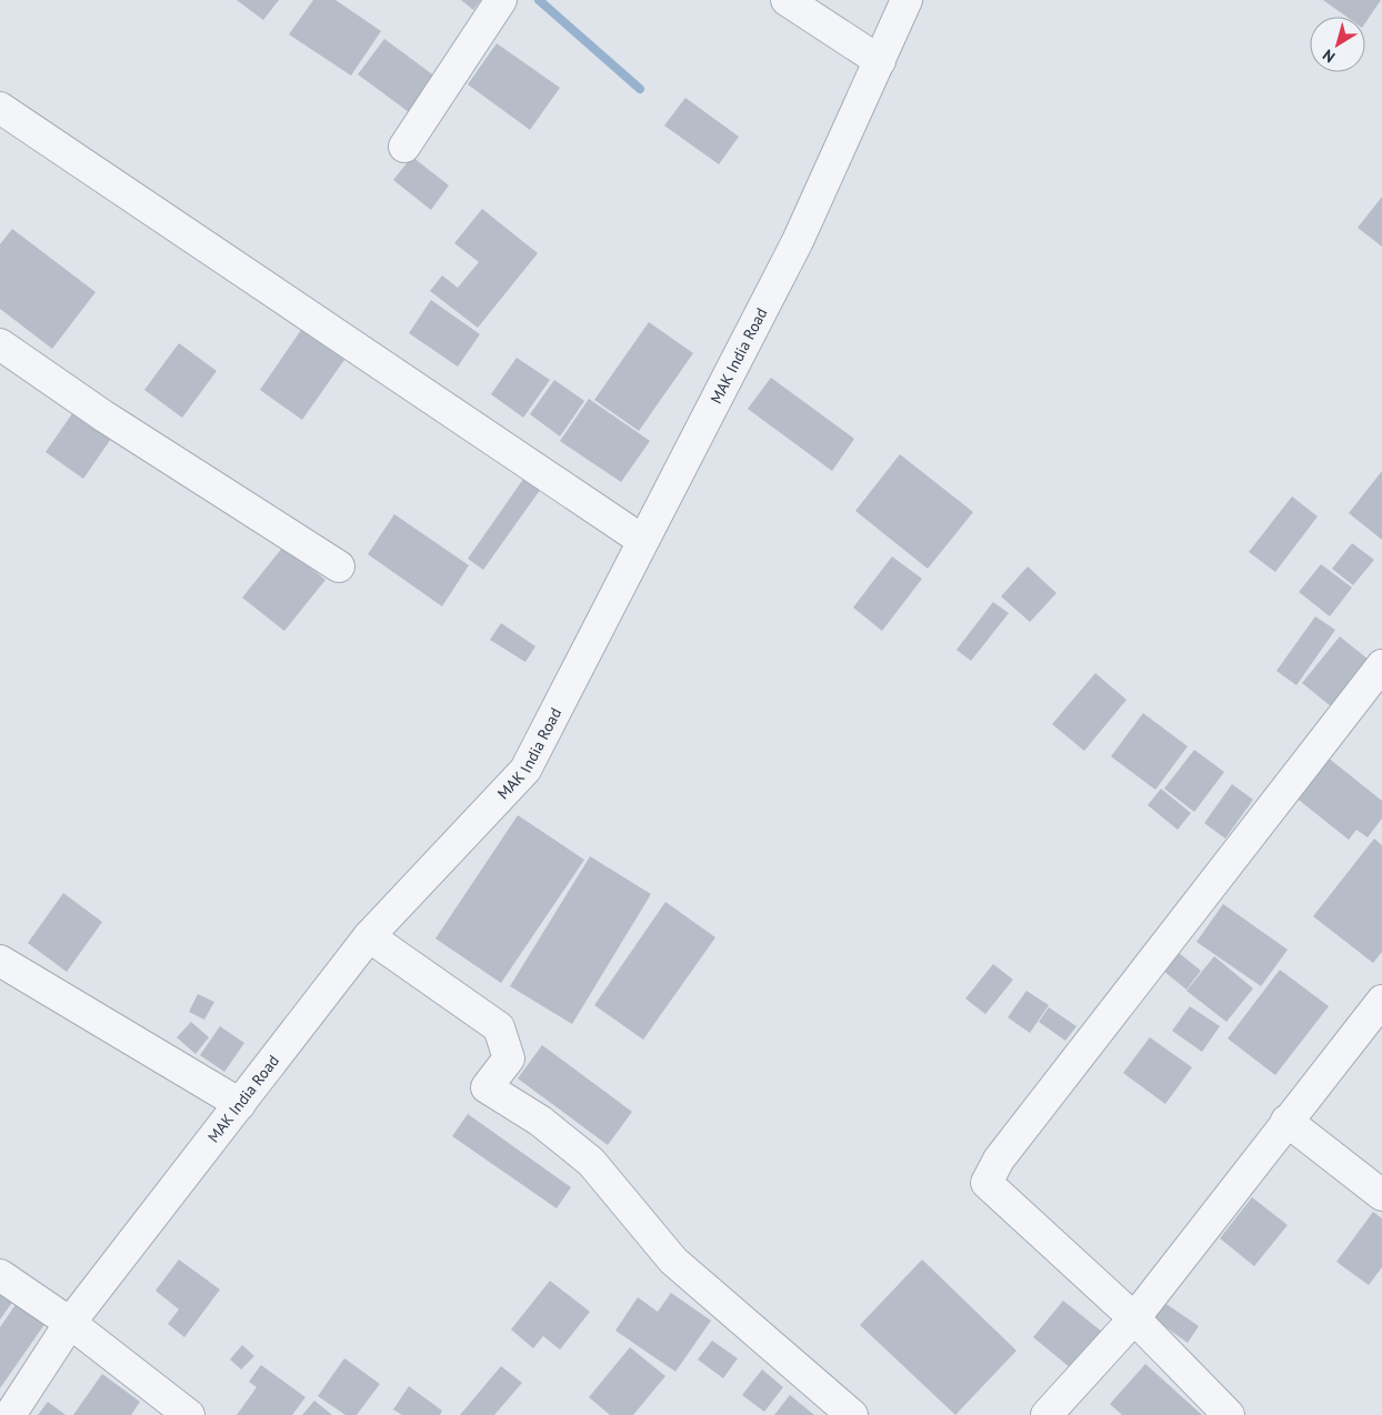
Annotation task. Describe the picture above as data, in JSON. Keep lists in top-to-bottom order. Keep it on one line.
{"streets":{"street":["MAK India Road"]},"north":"bottom left"}
